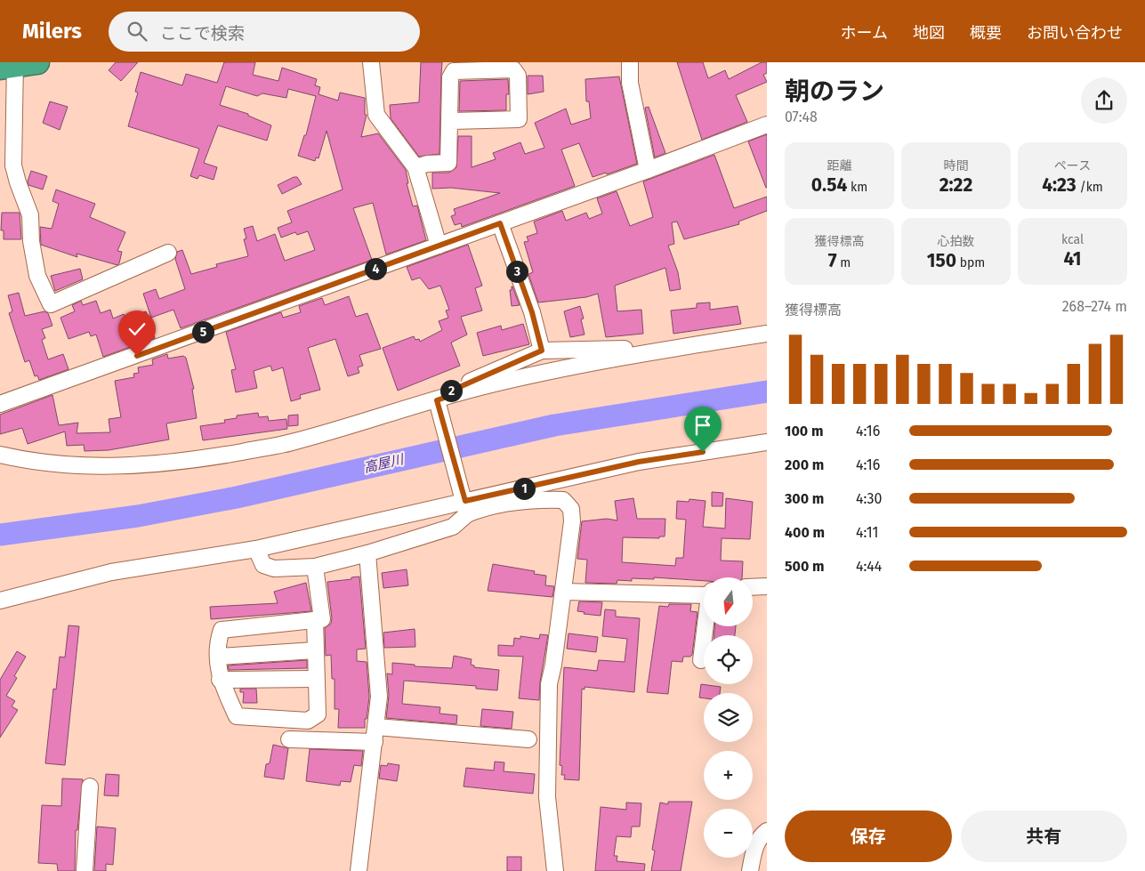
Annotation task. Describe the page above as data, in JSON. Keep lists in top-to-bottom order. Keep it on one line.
{"water":["高屋川"],"north":"bottom","page":{"header":"Milers","search":"ここで検索","nav":["ホーム","地図","概要","お問い合わせ"],"heading":["朝のラン","07:48"],"stats":[["距離","0.54 km"],["時間","2:22"],["ペース","4:23 /km"],["獲得標高","7 m"],["心拍数","150 bpm"],["kcal","41"]],"pins":["4","3","5","2","1"],"chart":["獲得標高","268–274 m"],"list":[{"name":"100 m","note":"4:16"},{"name":"200 m","note":"4:16"},{"name":"300 m","note":"4:30"},{"name":"400 m","note":"4:11"},{"name":"500 m","note":"4:44"}],"map_buttons":["+","−"],"buttons":["保存","共有"]}}
